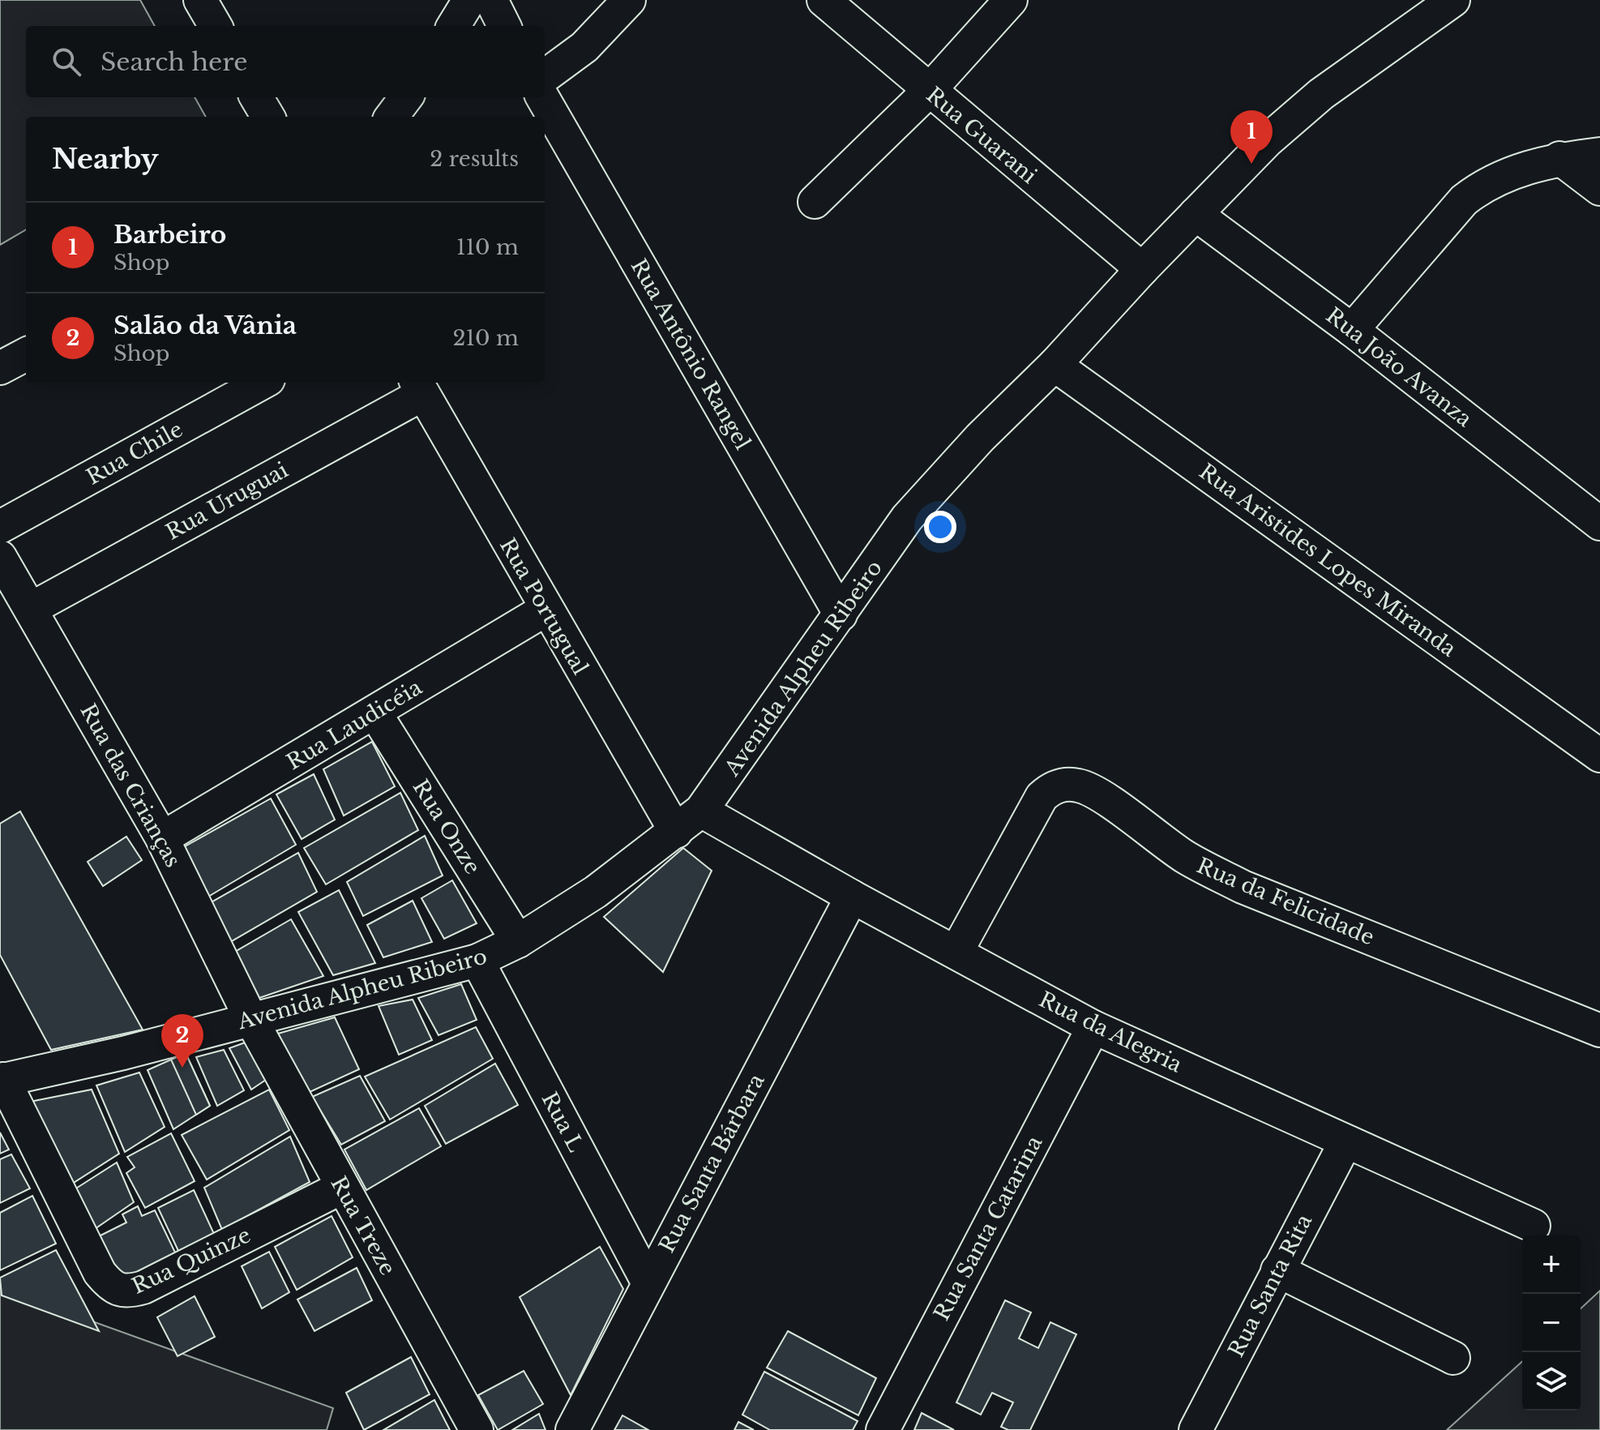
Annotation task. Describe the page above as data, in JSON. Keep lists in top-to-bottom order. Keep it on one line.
{"streets":{"street":["Rua Guarani","Rua Antônio Rangel","Rua João Avanza","Rua Chile","Rua Uruguai","Rua Aristides Lopes Miranda","Rua Portugual","Avenida Alpheu Ribeiro","Rua Laudicéia","Rua das Crianças","Rua Onze","Rua da Felicidade","Rua da Alegria","Rua L","Rua Santa Bárbara","Rua Treze","Rua Santa Catarina","Rua Quinze","Rua Santa Rita"]},"crossings":[["Rua Guarani","Avenida Alpheu Ribeiro"],["Rua Antônio Rangel","Avenida Alpheu Ribeiro"],["Rua João Avanza","Avenida Alpheu Ribeiro"],["Rua Uruguai","Rua Portugual"],["Rua Uruguai","Rua das Crianças"],["Rua Aristides Lopes Miranda","Avenida Alpheu Ribeiro"],["Rua Portugual","Avenida Alpheu Ribeiro"],["Rua Portugual","Rua Laudicéia"],["Avenida Alpheu Ribeiro","Rua das Crianças"],["Avenida Alpheu Ribeiro","Rua Onze"],["Avenida Alpheu Ribeiro","Rua da Alegria"],["Avenida Alpheu Ribeiro","Rua L"],["Avenida Alpheu Ribeiro","Rua Treze"],["Avenida Alpheu Ribeiro","Rua Quinze"],["Rua Laudicéia","Rua das Crianças"],["Rua Laudicéia","Rua Onze"],["Rua das Crianças","Rua Treze"],["Rua da Felicidade","Rua da Alegria"],["Rua da Alegria","Rua Santa Bárbara"],["Rua da Alegria","Rua Santa Catarina"],["Rua da Alegria","Rua Santa Rita"],["Rua L","Rua Santa Bárbara"],["Rua Treze","Rua Quinze"]],"page":{"search":"Search here","pins":["1","2"],"heading":["Nearby","2 results"],"list":[{"mark":"1","name":"Barbeiro","note":"Shop","value":"110 m"},{"mark":"2","name":"Salão da Vânia","note":"Shop","value":"210 m"}],"map_buttons":["+","−"]}}
